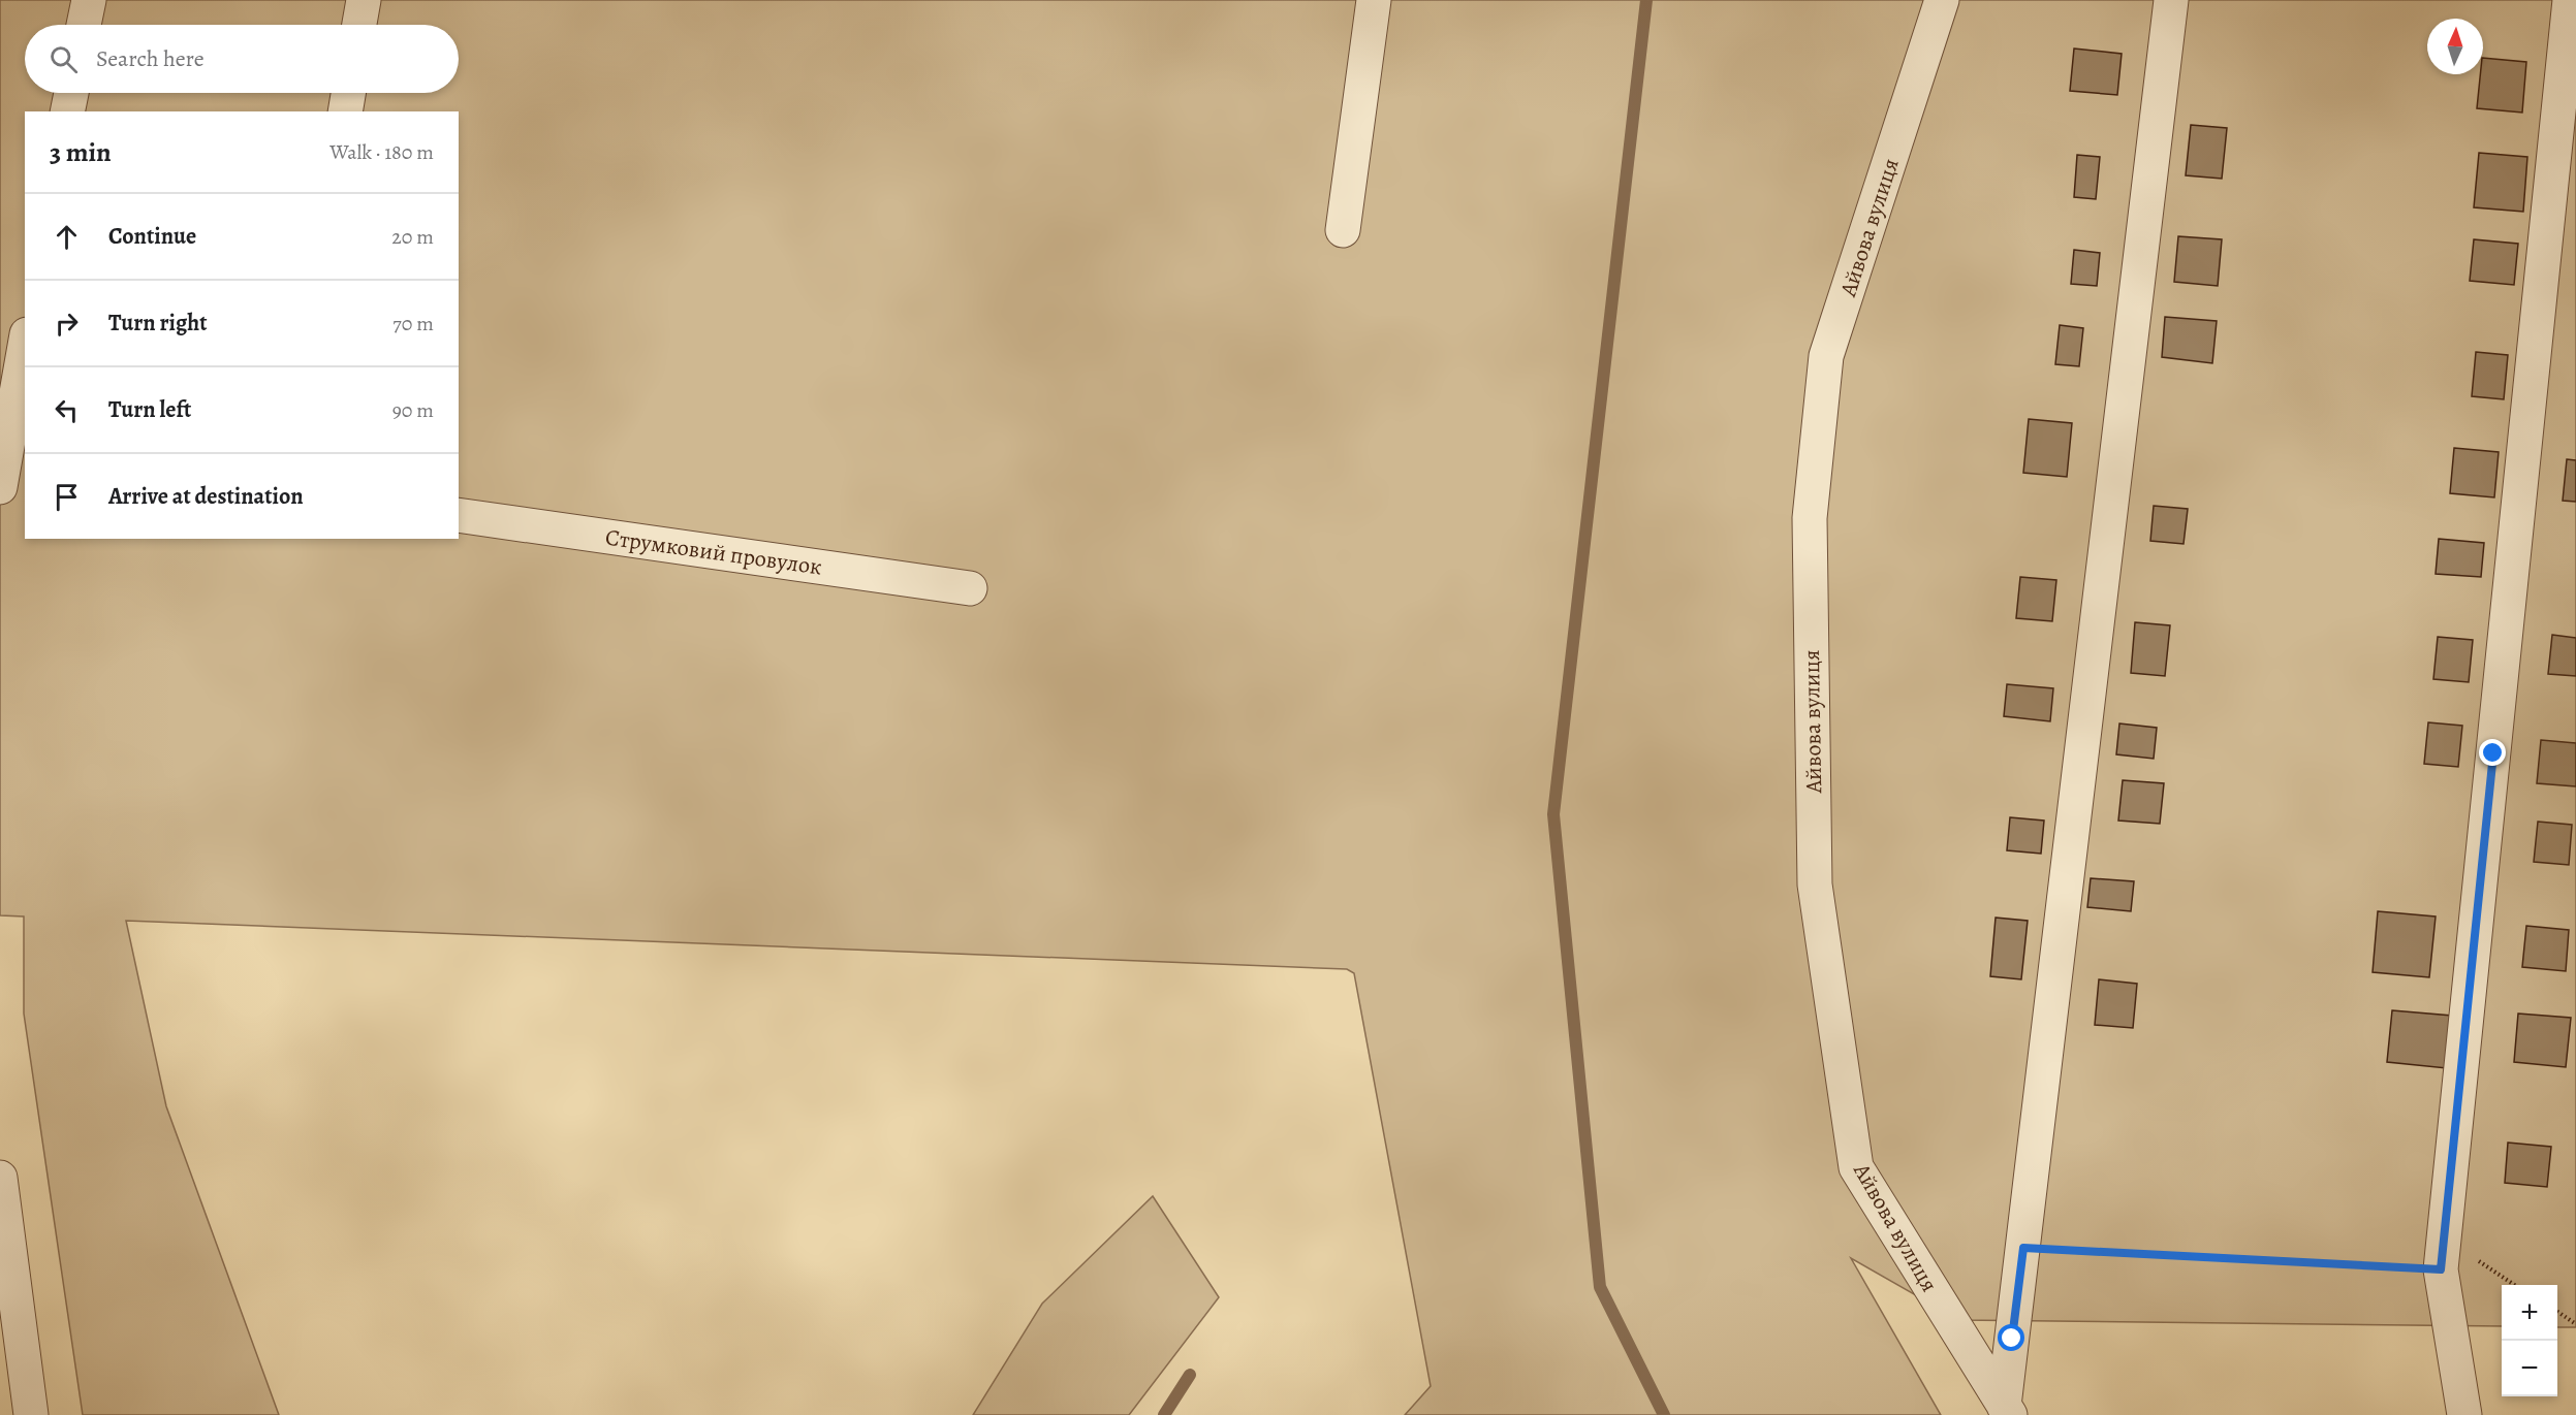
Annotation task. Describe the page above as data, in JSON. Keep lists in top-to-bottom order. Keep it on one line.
{"streets":{"street":["Айвова вулиця","Струмковий провулок"]},"north":"top","page":{"search":"Search here","heading":["3 min","Walk · 180 m"],"list":[["Continue","20 m"],["Turn right","70 m"],["Turn left","90 m"],"Arrive at destination"],"map_buttons":["+","−"]}}
